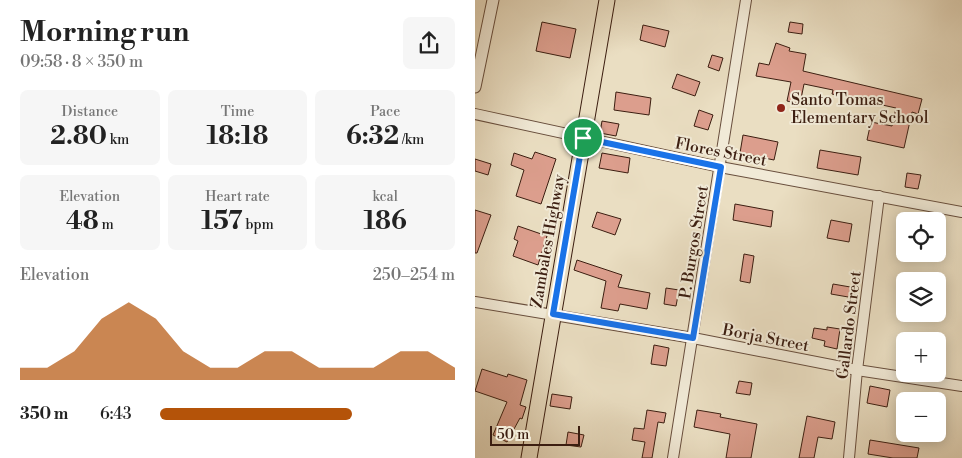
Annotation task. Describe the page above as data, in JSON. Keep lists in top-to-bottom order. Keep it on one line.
{"streets":{"main road":["Zambales Highway"],"street":["Flores Street","P. Burgos Street","Gallardo Street","Borja Street"]},"crossings":[["Flores Street","Zambales Highway"],["Flores Street","P. Burgos Street"],["Flores Street","Gallardo Street"],["Zambales Highway","Borja Street"],["P. Burgos Street","Borja Street"],["Gallardo Street","Borja Street"]],"places":["Santo Tomas Elementary School"],"scale_bar":"50 m","page":{"heading":["Morning run","09:58 · 8 × 350 m"],"stats":[["Distance","2.80 km"],["Time","18:18"],["Pace","6:32 /km"],["Elevation","48 m"],["Heart rate","157 bpm"],["kcal","186"]],"map_buttons":["+","−"],"chart":["Elevation","250–254 m"],"list":[{"name":"350 m","note":"6:43"}],"scale":"50 m"}}
